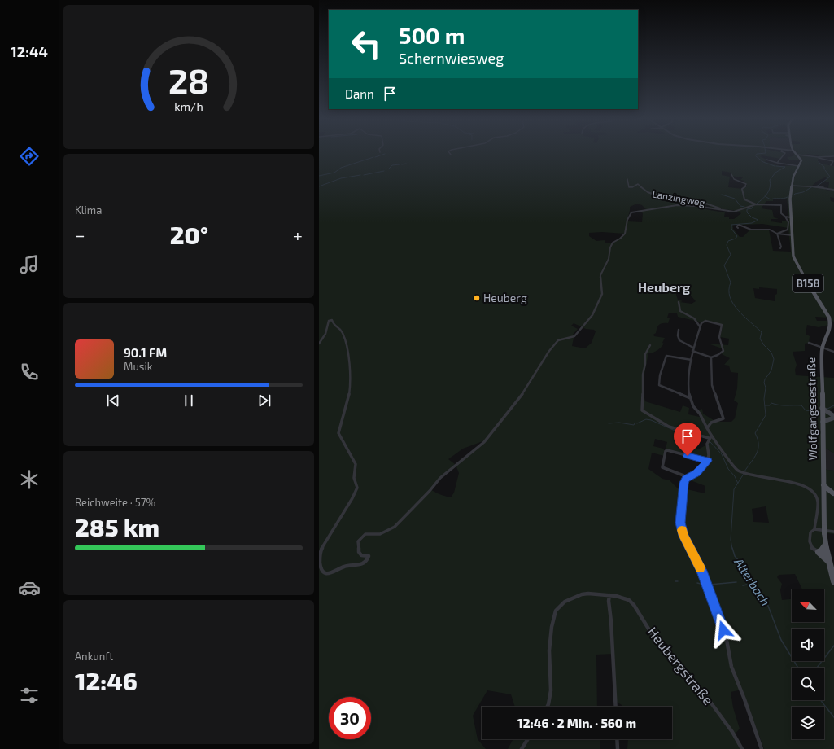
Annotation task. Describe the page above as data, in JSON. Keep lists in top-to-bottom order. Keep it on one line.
{"streets":{"main road":["B158","Wolfgangseestraße"],"street":["Lanzingweg","Heubergstraße"]},"districts":["Heuberg"],"water":["Alterbach"],"places":["Heuberg"],"north":"top left","page":{"tabs":"12:44","turn":["500 m","Schernwiesweg"],"then":"Dann","tile":["Klima",["Reichweite · 57%","285 km"],["Ankunft","12:46"]],"heat":["−","20°","+"],"song":["90.1 FM","Musik"],"limit":"30","trip":"12:46 · 2 Min. · 560 m","gauge":["28","km/h"]}}
